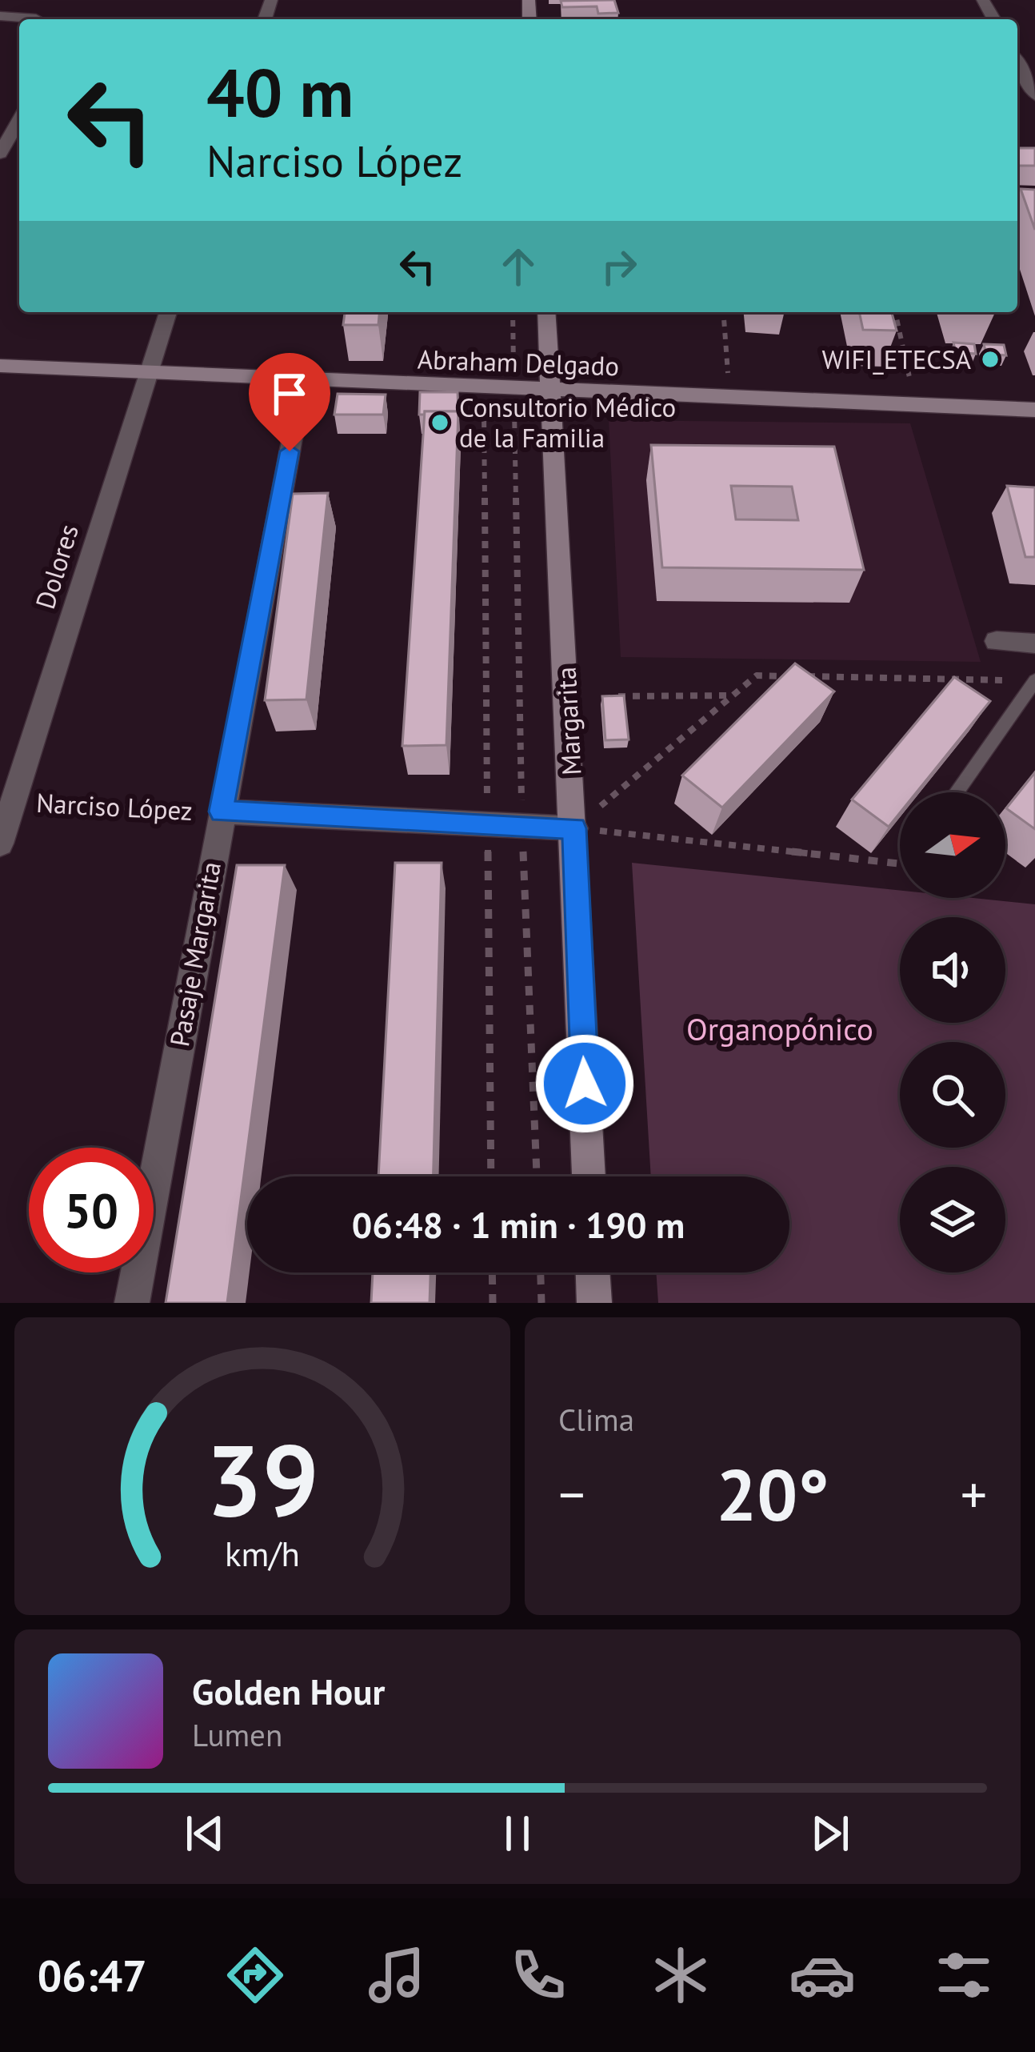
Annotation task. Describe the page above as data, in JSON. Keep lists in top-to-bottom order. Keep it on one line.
{"streets":{"street":["Abraham Delgado","Dolores","Margarita","Narciso López","Pasaje Margarita"]},"crossings":[["Abraham Delgado","Dolores"],["Abraham Delgado","Margarita"],["Abraham Delgado","Pasaje Margarita"],["Dolores","Narciso López"],["Margarita","Narciso López"],["Narciso López","Pasaje Margarita"]],"parks":["Organopónico"],"places":["WIFI_ETECSA","Consultorio Médico de la Familia"],"north":"right","page":{"turn":["40 m","Narciso López"],"limit":"50","trip":"06:48 · 1 min · 190 m","tile":"Clima","heat":["−","20°","+"],"song":["Golden Hour","Lumen"],"tabs":"06:47","gauge":["39","km/h"]}}
